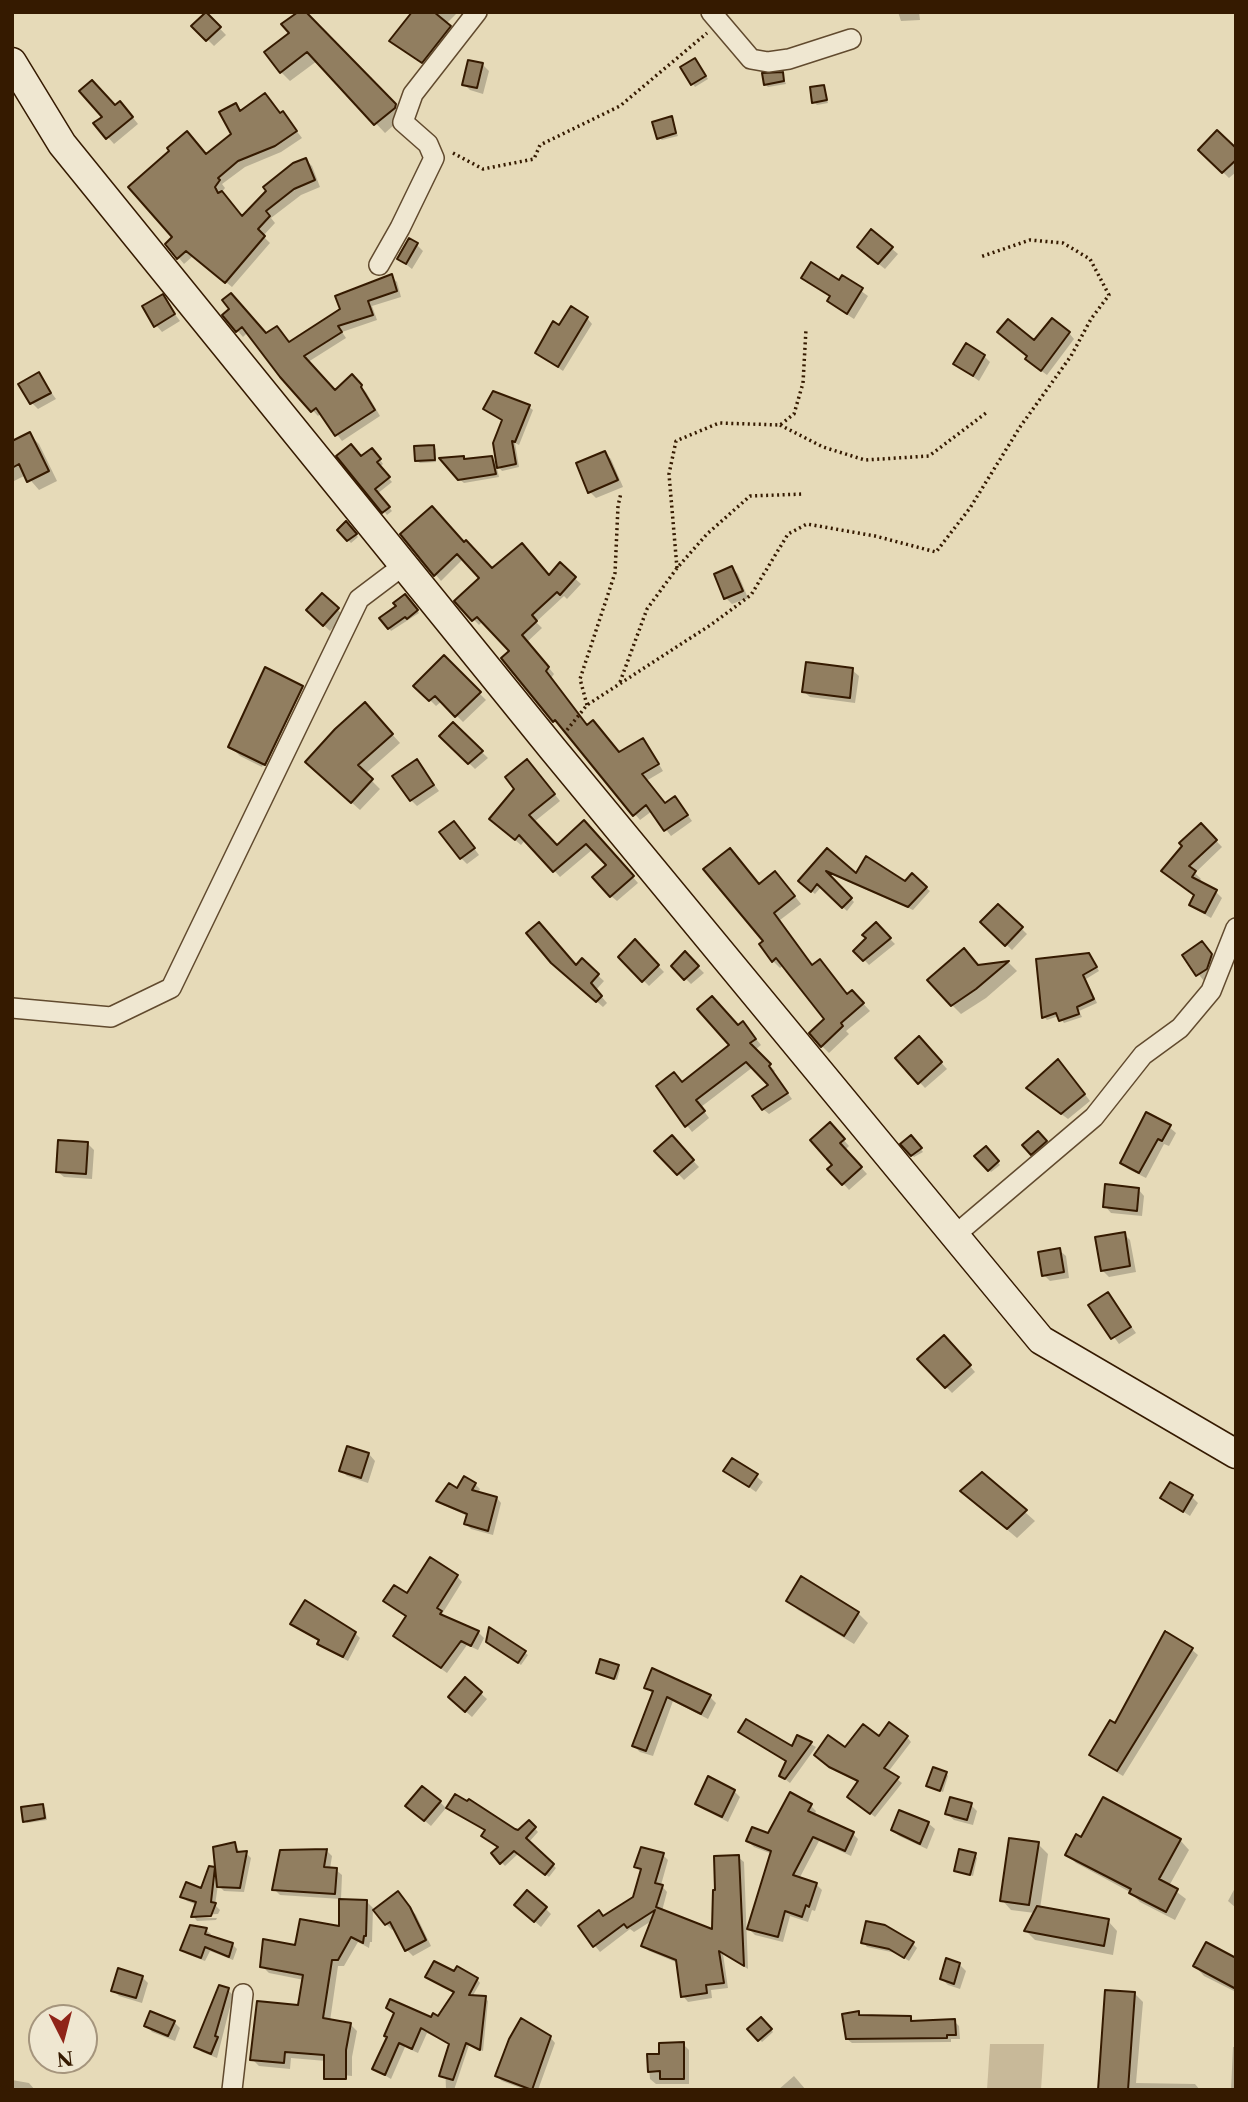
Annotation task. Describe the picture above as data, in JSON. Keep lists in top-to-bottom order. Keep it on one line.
{"north":"bottom"}
